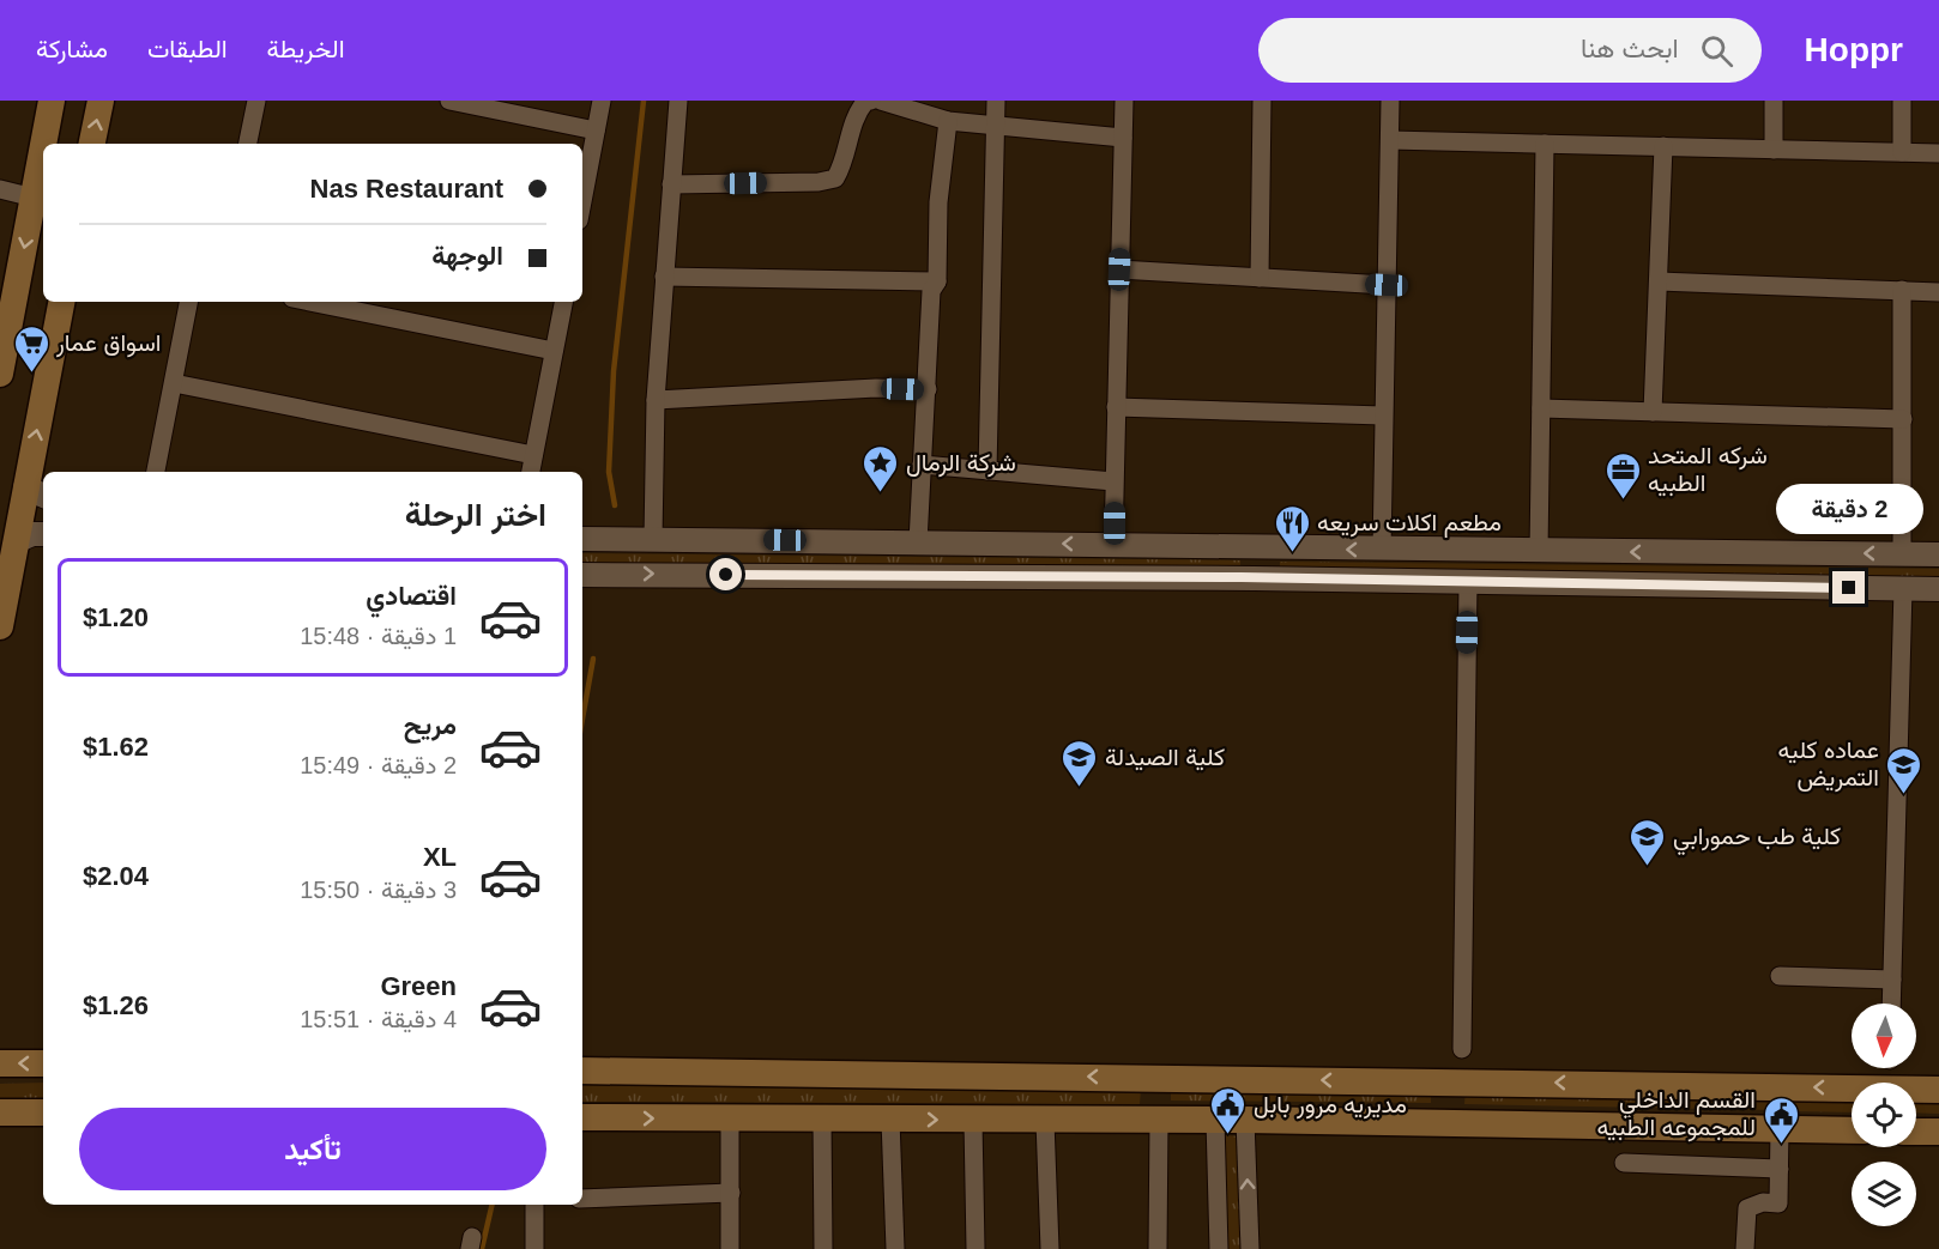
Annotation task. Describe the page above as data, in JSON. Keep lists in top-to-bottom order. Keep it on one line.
{"places":{"supermarket":["اسواق عمار"],"place":["شركة الرمال"],"office":["شركه المتحد الطبيه"],"restaurant":["مطعم اكلات سريعه"],"school or university":["كلية الصيدلة","عماده كليه التمريض","كلية طب حمورابي"],"public building":["مديريه مرور بابل","القسم الداخلي للمجموعه الطبيه"]},"north":"bottom","page":{"header":"Hoppr","search":"ابحث هنا","nav":["الخريطة","الطبقات","مشاركة"],"banner":["Nas Restaurant","الوجهة"],"heading":"اختر الرحلة","bubble":"2 دقيقة","list":[{"name":"اقتصادي","note":"1 دقيقة · 15:48","value":"$1.20"},{"name":"مريح","note":"2 دقيقة · 15:49","value":"$1.62"},{"name":"XL","note":"3 دقيقة · 15:50","value":"$2.04"},{"name":"Green","note":"4 دقيقة · 15:51","value":"$1.26"}],"buttons":"تأكيد"}}
